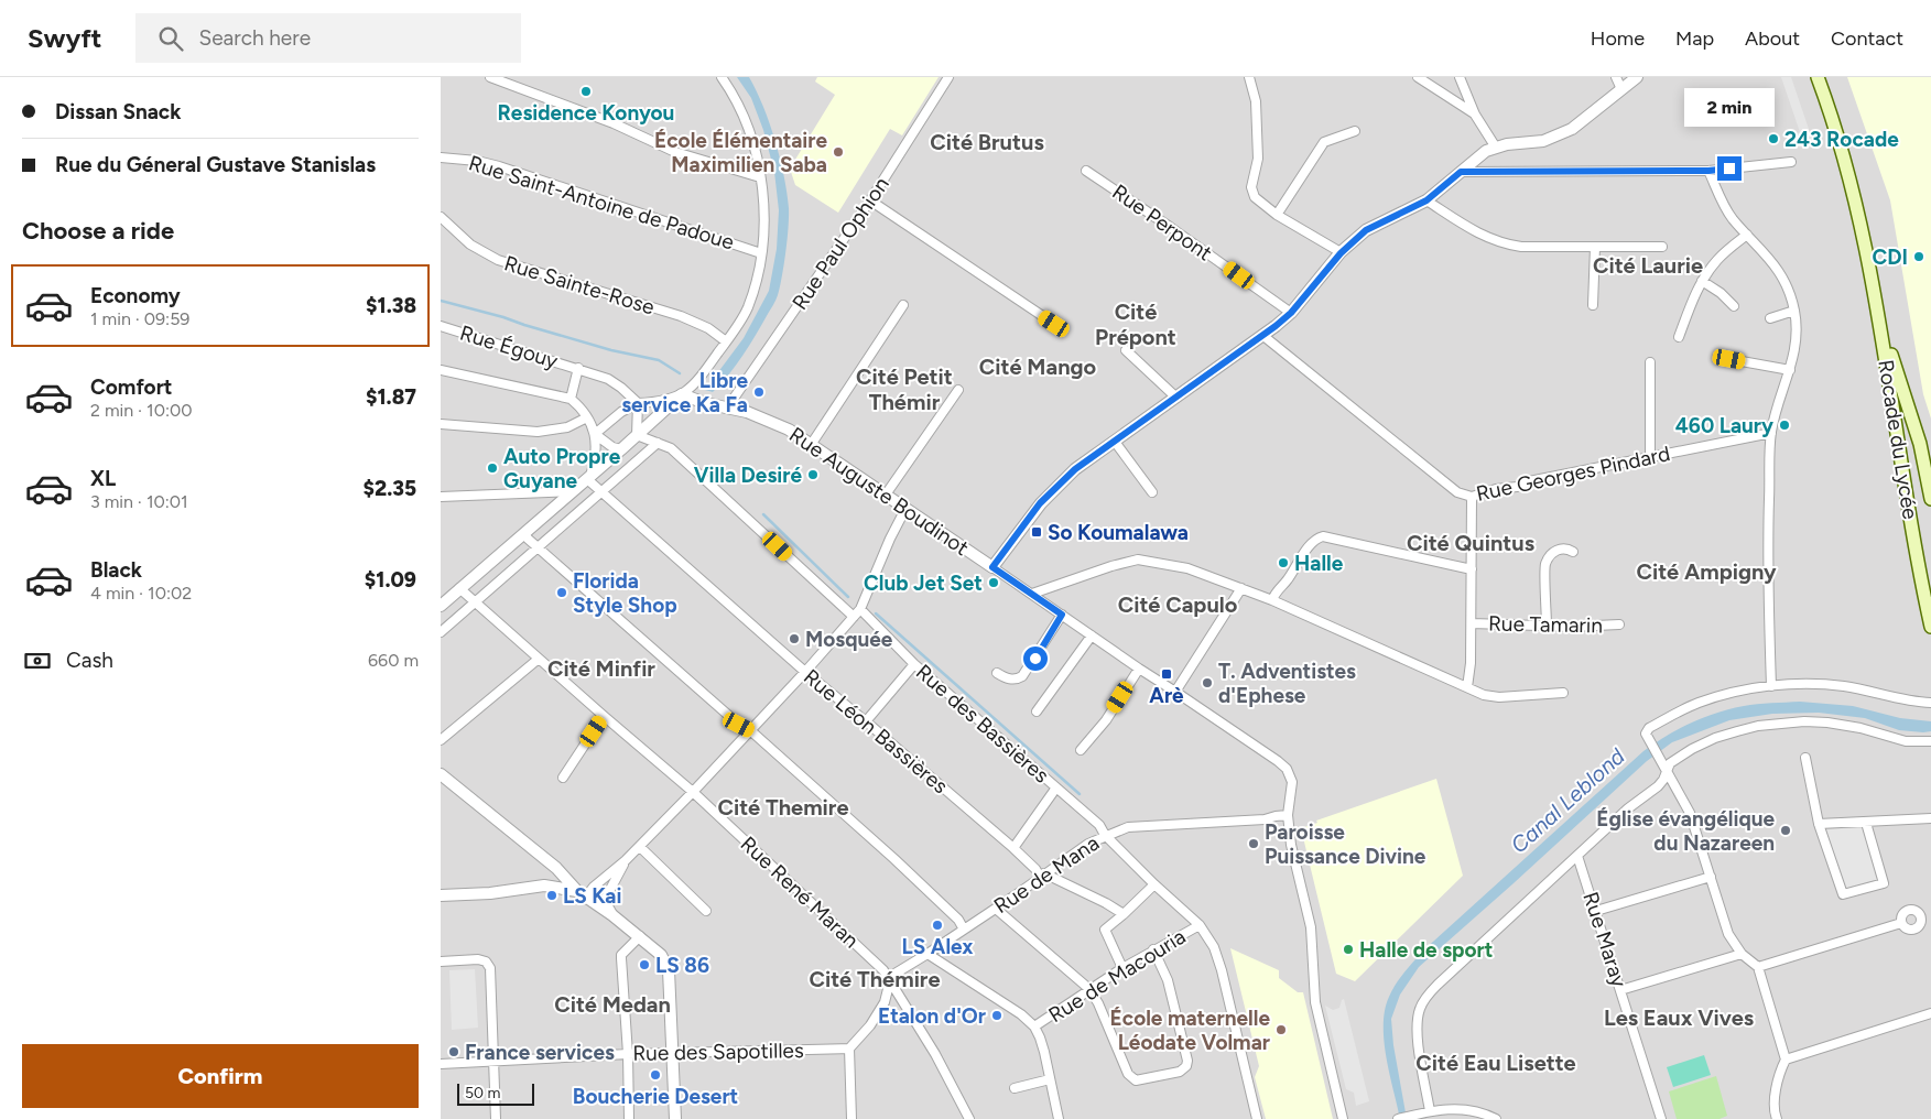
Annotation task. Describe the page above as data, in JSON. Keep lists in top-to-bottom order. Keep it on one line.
{"streets":{"main road":["Rocade du Lycée"],"street":["Rue Saint-Antoine de Padoue","Rue Perpont","Rue Paul Ophion","Rue Sainte-Rose","Rue Égouy","Rue Georges Pindard","Rue Auguste Boudinot","Rue Tamarin","Rue des Bassières","Rue Léon Bassières","Rue de Mana","Rue René Maran","Rue Maray","Rue de Macouria","Rue des Sapotilles"]},"crossings":[["Rue Paul Ophion","Rue Auguste Boudinot"],["Rue Auguste Boudinot","Rue de Mana"],["Rue des Bassières","Rue de Mana"],["Rue des Bassières","Rue de Macouria"],["Rue Léon Bassières","Rue de Mana"],["Rue de Mana","Rue René Maran"]],"districts":["Cité Brutus","Cité Laurie","Cité Prépont","Cité Mango","Cité Petit Thémir","Cité Quintus","Cité Ampigny","Cité Capulo","Cité Minfir","Cité Themire","Cité Thémire","Cité Medan","Les Eaux Vives","Cité Eau Lisette"],"water":["Canal Leblond"],"places":{"other":["Residence Konyou","243 Rocade","École Élémentaire Maximilien Saba","CDI","Libre service Ka Fa","460 Laury","Auto Propre Guyane","Villa Desiré","Halle","Club Jet Set","Florida Style Shop","Mosquée","T. Adventistes d'Ephese","Église évangélique du Nazareen","Paroisse Puissance Divine","LS Kai","LS Alex","Halle de sport","LS 86","Etalon d'Or","École maternelle Léodate Volmar","France services","Boucherie Desert"],"transit":["So Koumalawa","Arè"]},"scale_bar":"50 m","page":{"header":"Swyft","search":"Search here","nav":["Home","Map","About","Contact"],"banner":["Dissan Snack","Rue du Géneral Gustave Stanislas"],"bubble":"2 min","heading":"Choose a ride","list":[{"name":"Economy","note":"1 min · 09:59","value":"$1.38"},{"name":"Comfort","note":"2 min · 10:00","value":"$1.87"},{"name":"XL","note":"3 min · 10:01","value":"$2.35"},{"name":"Black","note":"4 min · 10:02","value":"$1.09"}],"pay":["Cash","660 m"],"buttons":"Confirm","scale":"50 m"}}
